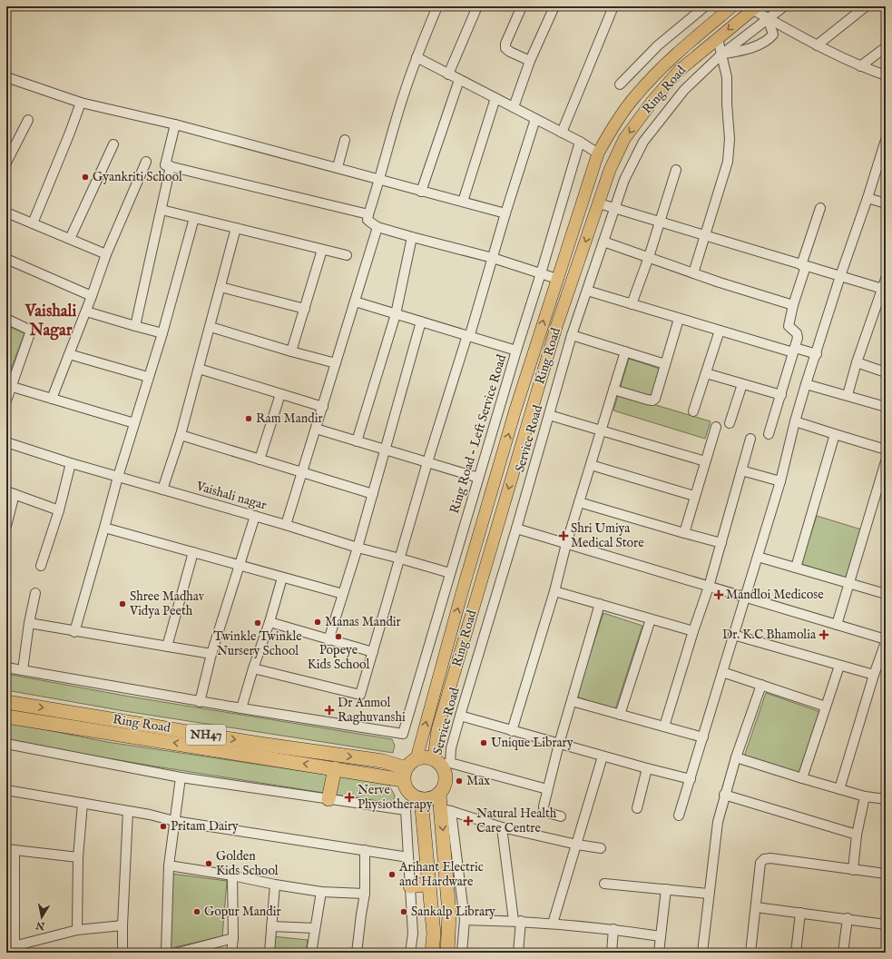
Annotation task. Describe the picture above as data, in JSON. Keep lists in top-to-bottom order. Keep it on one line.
{"streets":{"highway":["Ring Road","NH47"],"street":["Ring Road - Left Service Road","Service Road","Vaishali nagar"]},"crossings":[["Ring Road","Service Road"],["Ring Road - Left Service Road","Vaishali nagar"]],"districts":["Vaishali Nagar"],"places":{"other":["Gyankriti School","Ram Mandir","Shree Madhav Vidya Peeth","Manas Mandir","Twinkle Twinkle Nursery School","Popeye Kids School","Unique Library","Max","Pritam Dairy","Golden Kids School","Arihant Electric and Hardware","Gopur Mandir","Sankalp Library"],"health":["Shri Umiya Medical Store","Mandloi Medicose","Dr. K.C Bhamolia","Dr Anmol Raghuvanshi","Nerve Physiotherapy","Natural Health Care Centre"]},"north":"bottom"}
